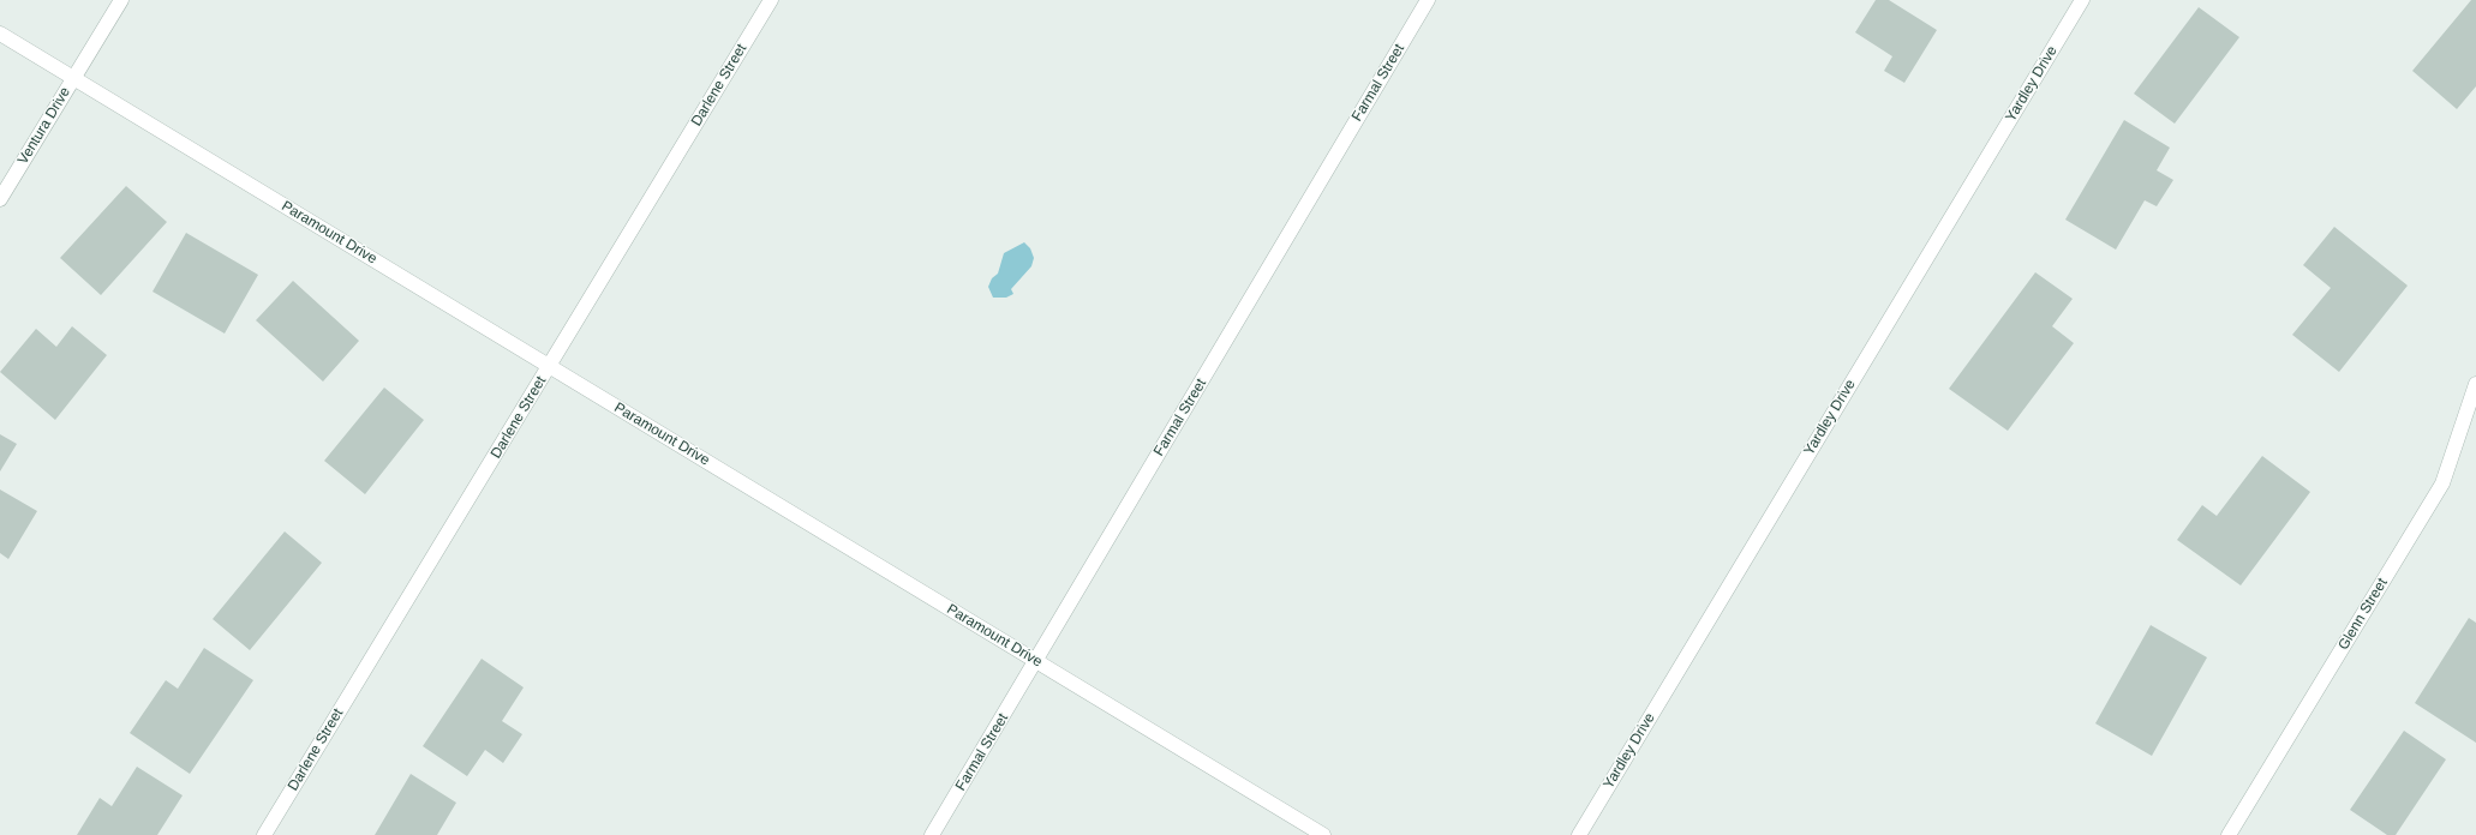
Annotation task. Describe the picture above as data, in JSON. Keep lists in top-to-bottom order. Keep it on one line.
{"streets":{"street":["Farmal Street","Yardley Drive","Darlene Street","Ventura Drive","Paramount Drive","Glenn Street"]},"crossings":[["Farmal Street","Paramount Drive"],["Darlene Street","Paramount Drive"],["Ventura Drive","Paramount Drive"]]}
